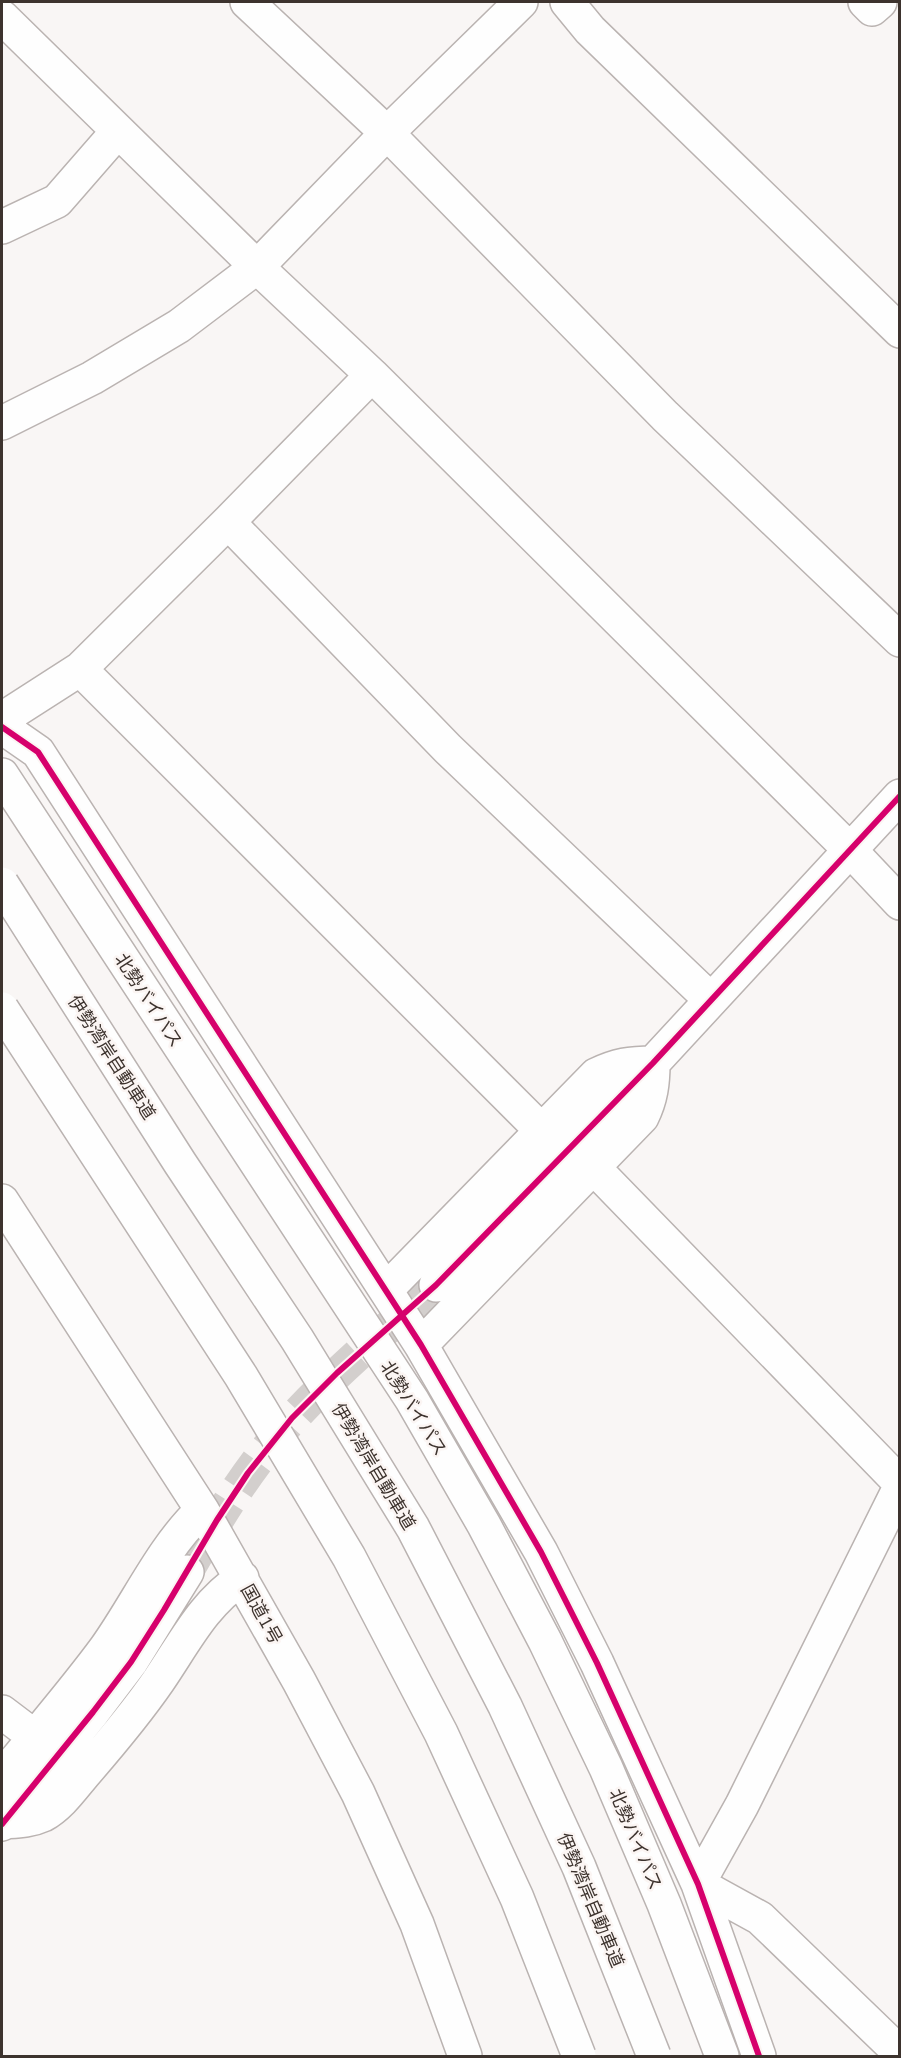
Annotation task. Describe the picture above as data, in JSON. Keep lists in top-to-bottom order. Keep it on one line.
{"streets":{"main road":["北勢バイパス","伊勢湾岸自動車道","国道1号"]}}
